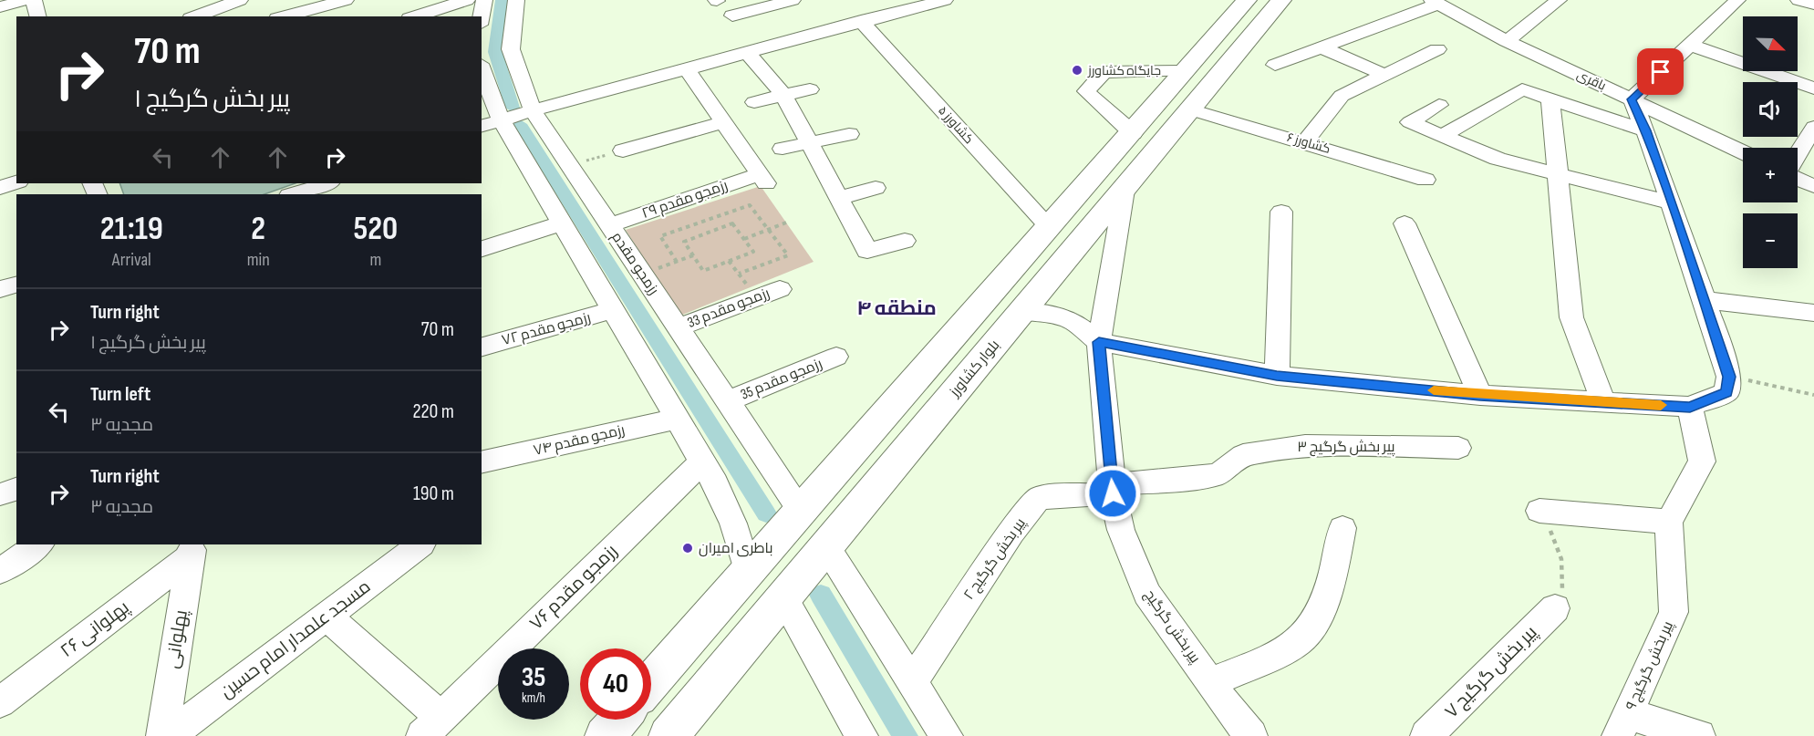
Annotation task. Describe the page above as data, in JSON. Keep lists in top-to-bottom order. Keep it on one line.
{"streets":{"main road":["بلوار کشاورز"],"street":["باقری","کشاورز ۵","کشاورز ۶","رزمجو مقدم ۲۹","رزمجو مقدم","رزمجو مقدم 33","رزمجو مقدم ۷۲","رزمجو مقدم 35","رزمجو مقدم ۷۴","پیر بخش گرگیج ۳","پیر بخش گرگیج ۲","رزمجو مقدم ۷۶","پیر بخش گرگیج","پهلوانی ۲۶","پهلوانی","مسجد علمدار امام حسین","پیر بخش گرگیج ۹","پیر بخش گرگیج ۷"]},"crossings":[["کشاورز ۶","بلوار کشاورز"],["رزمجو مقدم ۲۹","رزمجو مقدم"],["رزمجو مقدم","رزمجو مقدم 33"],["رزمجو مقدم","رزمجو مقدم 35"],["بلوار کشاورز","پیر بخش گرگیج"],["پیر بخش گرگیج ۳","پیر بخش گرگیج ۲"],["پیر بخش گرگیج ۳","پیر بخش گرگیج"],["پیر بخش گرگیج ۲","پیر بخش گرگیج"],["پهلوانی ۲۶","پهلوانی"]],"districts":["منطقه ۴"],"places":["جایگاه کشاورز","باطری امیران"],"north":"bottom right","page":{"map_buttons":["+","−"],"turn":["70 m","پیر بخش گرگیج ۱"],"eta":["21:19","Arrival","2","min","520","m"],"list":[{"name":"Turn right","note":"پیر بخش گرگیج ۱","value":"70 m"},{"name":"Turn left","note":"مجدیه ۳","value":"220 m"},{"name":"Turn right","note":"مجدیه ۳","value":"190 m"}],"speed":"35 km/h","limit":"40"}}
